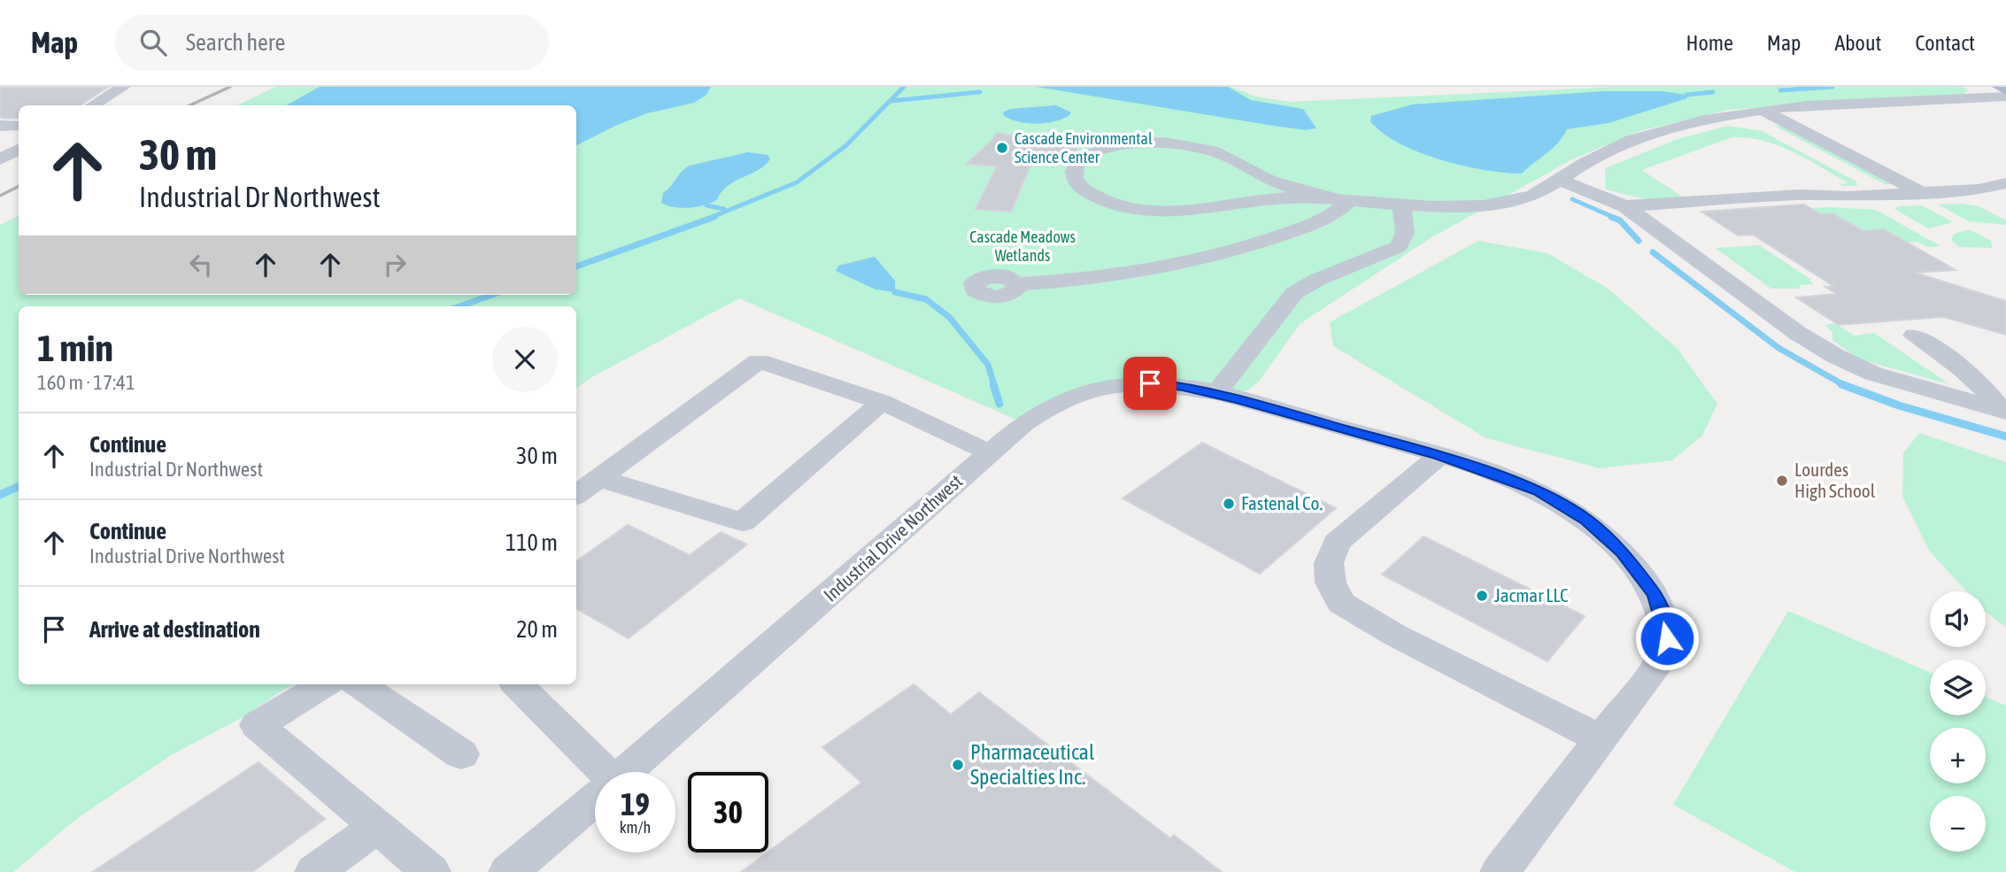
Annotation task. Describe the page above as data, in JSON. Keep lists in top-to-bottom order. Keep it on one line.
{"streets":{"street":["Industrial Drive Northwest"]},"parks":["Cascade Meadows Wetlands"],"places":["Cascade Environmental Science Center","Lourdes High School","Fastenal Co.","Jacmar LLC","Pharmaceutical Specialties Inc."],"page":{"header":"Map","search":"Search here","nav":["Home","Map","About","Contact"],"turn":["30 m","Industrial Dr Northwest"],"heading":["1 min","160 m · 17:41"],"list":[{"name":"Continue","note":"Industrial Dr Northwest","value":"30 m"},{"name":"Continue","note":"Industrial Drive Northwest","value":"110 m"},{"name":"Arrive at destination","value":"20 m"}],"map_buttons":["+","−"],"speed":"19 km/h","limit":"30"}}
